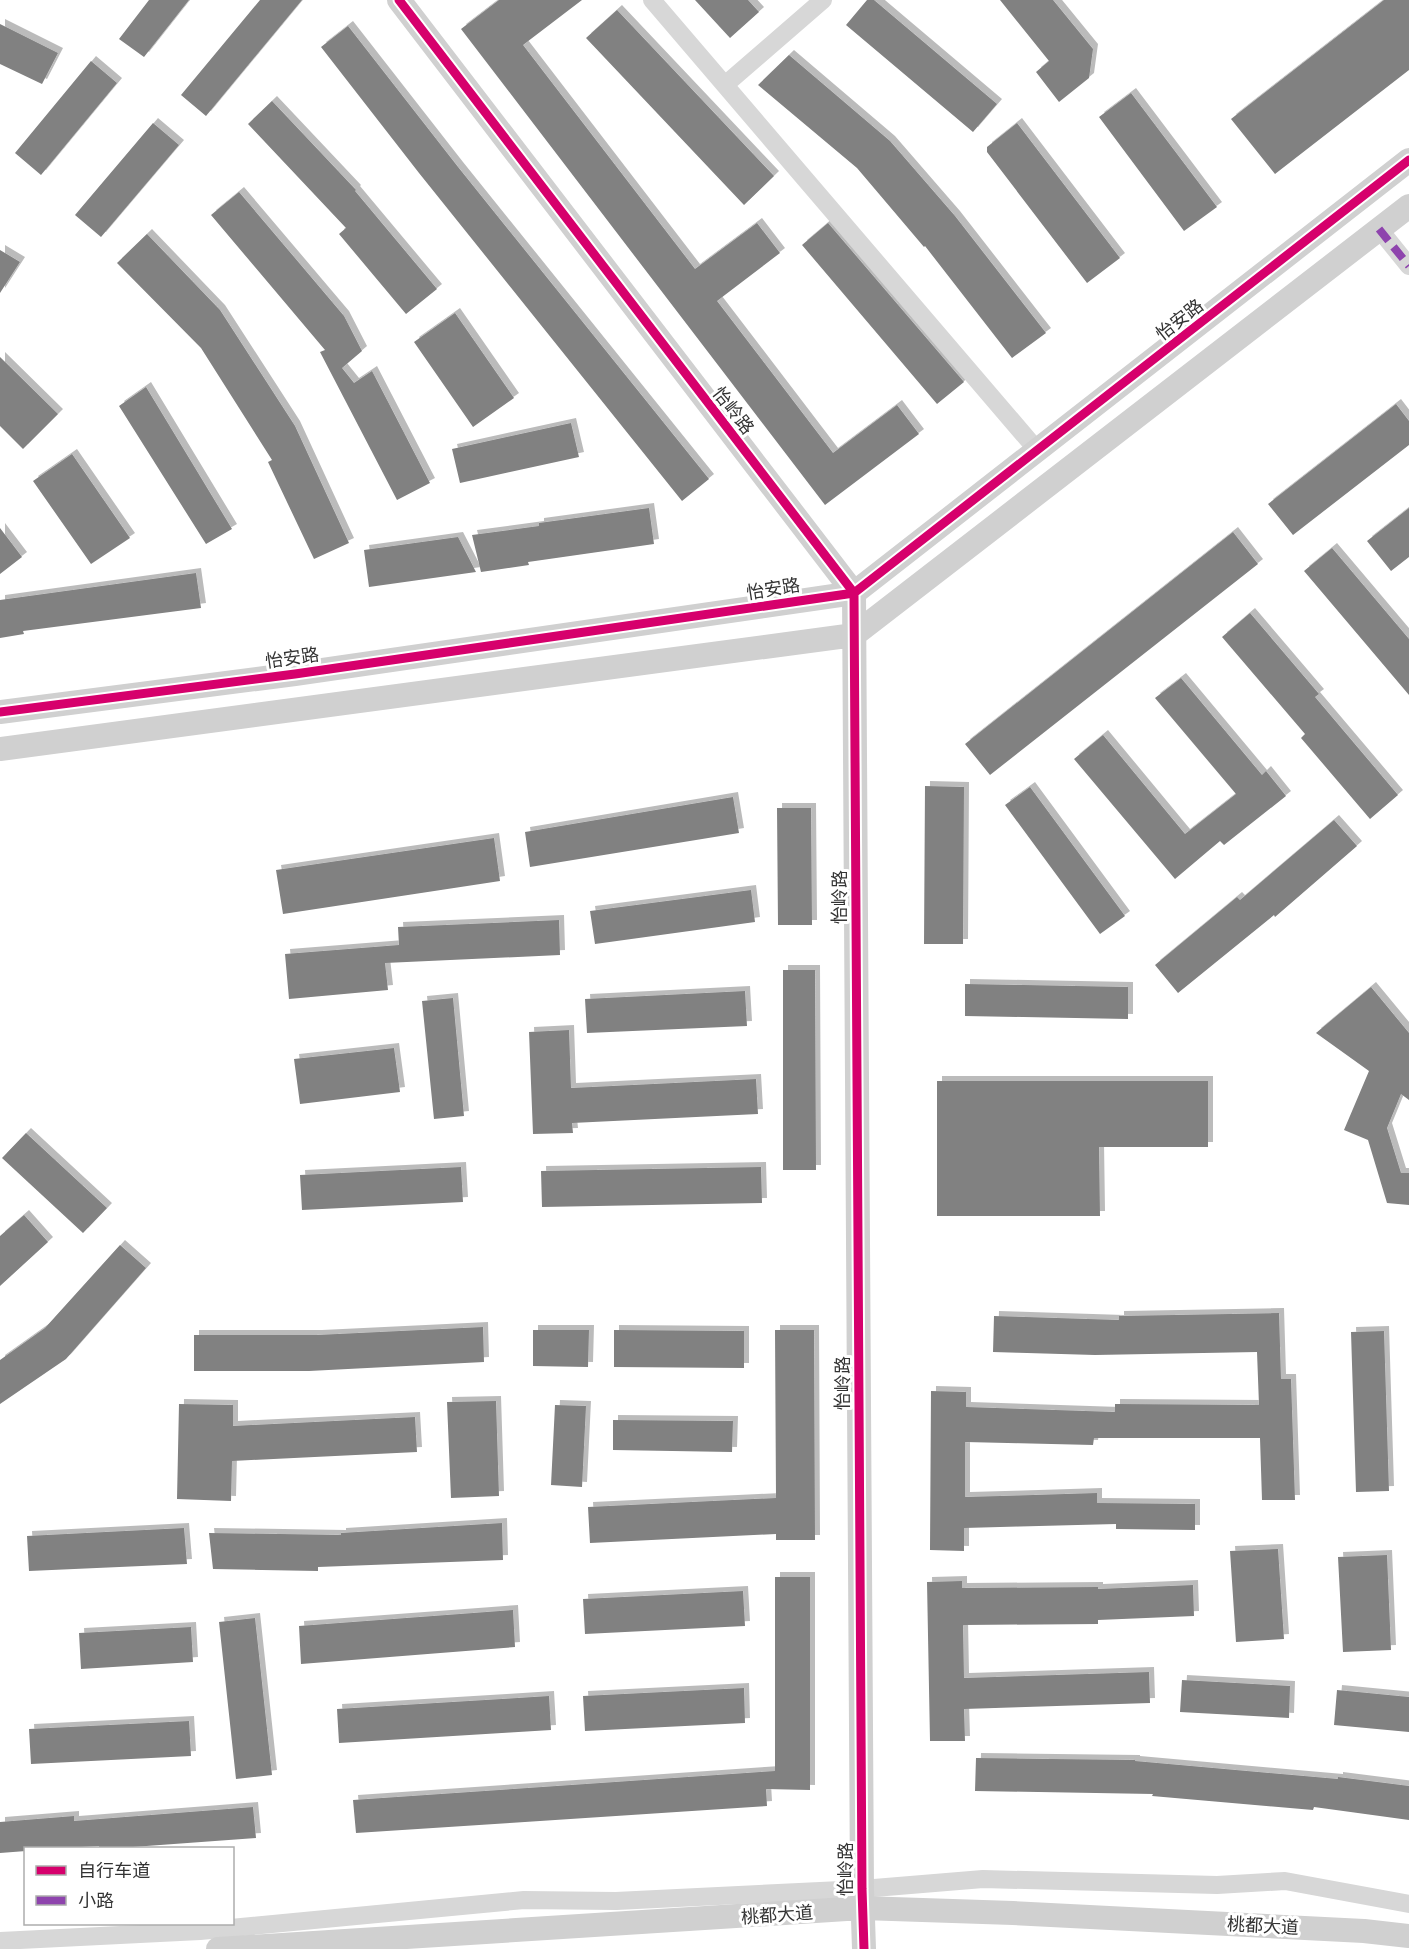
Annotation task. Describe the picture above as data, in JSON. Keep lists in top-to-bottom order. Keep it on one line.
{"streets":{"street":["怡安路","怡岭路","桃都大道"]},"crossings":[["怡安路","怡岭路"],["怡岭路","桃都大道"]],"legend":["自行车道","小路"]}
